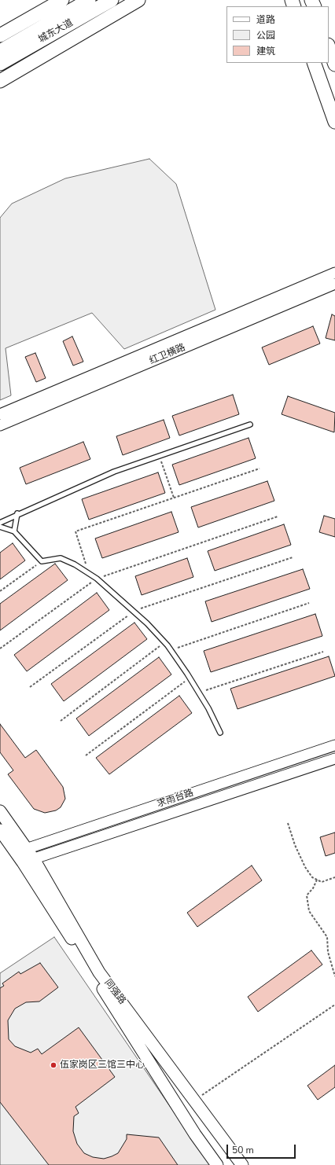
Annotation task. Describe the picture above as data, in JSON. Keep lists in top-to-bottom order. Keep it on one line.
{"streets":{"main road":["城东大道","同强路"],"street":["红卫横路","求雨台路"]},"crossings":[["求雨台路","同强路"]],"places":["伍家岗区三馆三中心"],"legend":["道路","公园","建筑"],"scale_bar":"50 m"}
